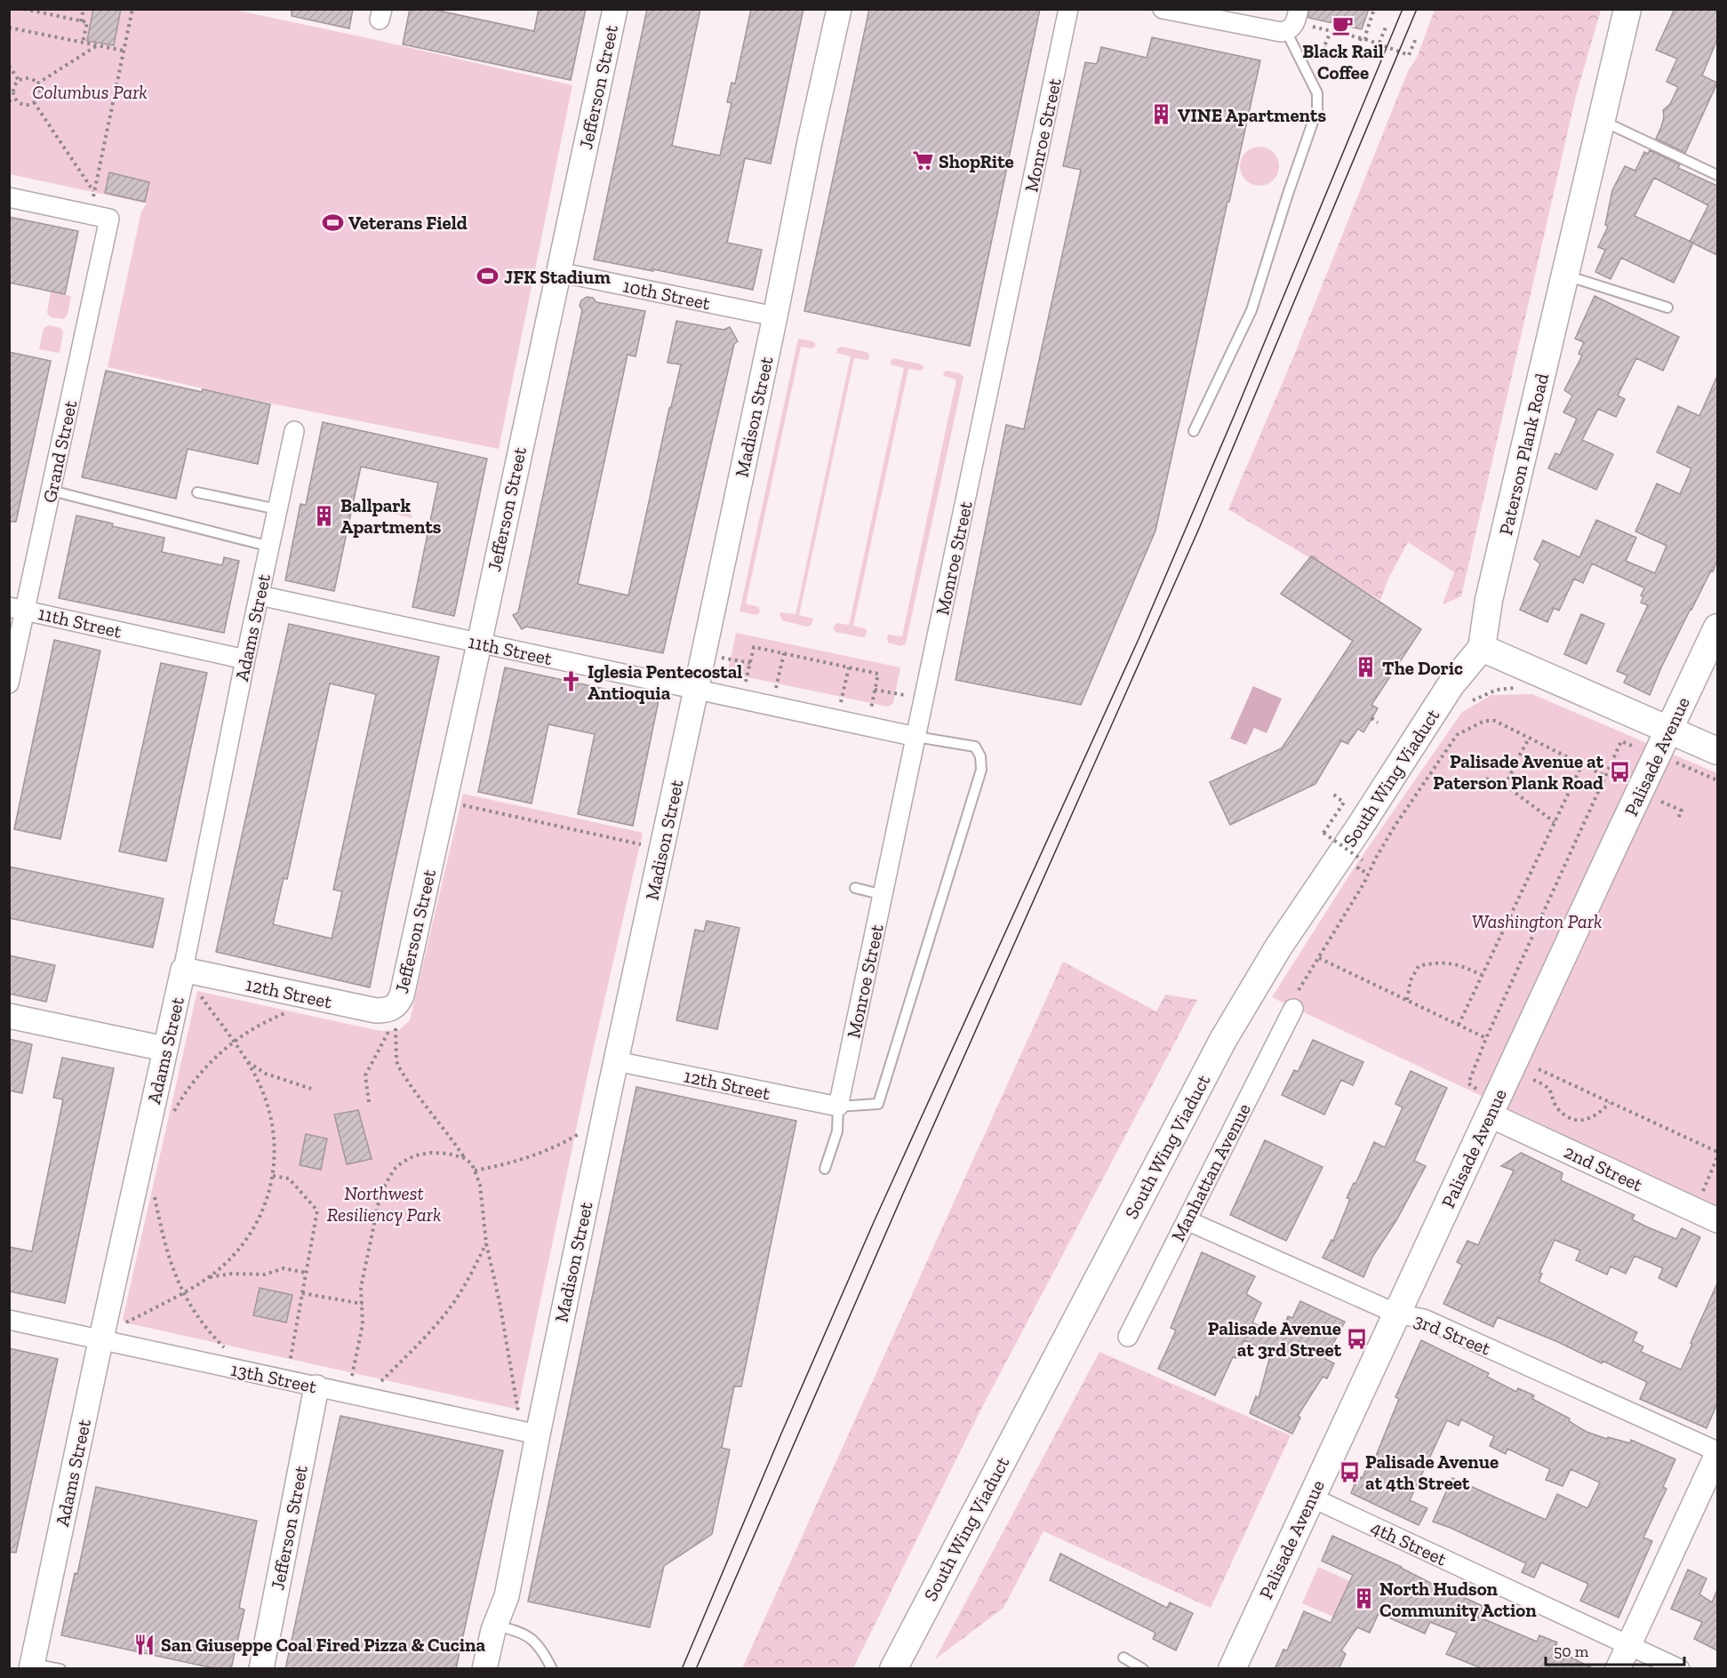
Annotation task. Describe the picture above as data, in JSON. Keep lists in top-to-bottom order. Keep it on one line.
{"streets":{"main road":["Paterson Plank Road","Palisade Avenue","South Wing Viaduct"],"street":["Jefferson Street","Monroe Street","10th Street","Madison Street","Grand Street","11th Street","Adams Street","12th Street","2nd Street","Manhattan Avenue","3rd Street","13th Street","4th Street"]},"crossings":[["Jefferson Street","10th Street"],["Jefferson Street","11th Street"],["Jefferson Street","12th Street"],["Jefferson Street","13th Street"],["Monroe Street","11th Street"],["Monroe Street","12th Street"],["10th Street","Madison Street"],["Madison Street","11th Street"],["Madison Street","12th Street"],["Madison Street","13th Street"],["Grand Street","11th Street"],["Paterson Plank Road","South Wing Viaduct"],["11th Street","Adams Street"],["Adams Street","12th Street"],["Adams Street","13th Street"],["Palisade Avenue","2nd Street"],["Palisade Avenue","3rd Street"],["Palisade Avenue","4th Street"],["Manhattan Avenue","3rd Street"]],"parks":["Columbus Park","Washington Park","Northwest Resiliency Park"],"places":{"cafe":["Black Rail Coffee"],"building":["VINE Apartments","Ballpark Apartments","The Doric","North Hudson Community Action"],"supermarket":["ShopRite"],"sports":["Veterans Field","JFK Stadium"],"church":["Iglesia Pentecostal Antioquia"],"bus stop":["Palisade Avenue at Paterson Plank Road","Palisade Avenue at 3rd Street","Palisade Avenue at 4th Street"],"restaurant":["San Giuseppe Coal Fired Pizza & Cucina"]},"scale_bar":"50 m"}
